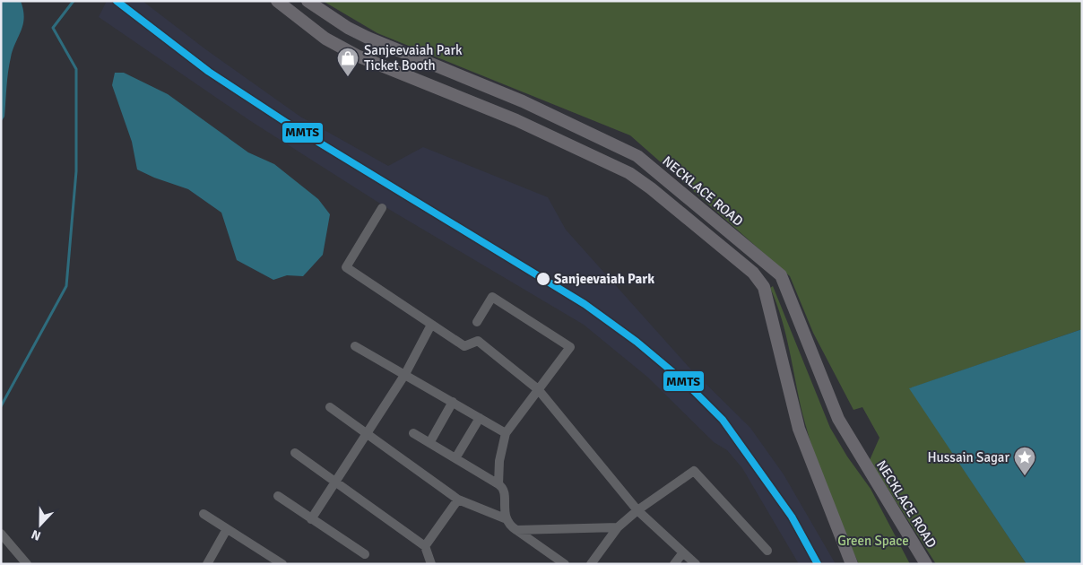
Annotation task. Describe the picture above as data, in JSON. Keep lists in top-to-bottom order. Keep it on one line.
{"streets":{"main road":["NECKLACE ROAD"]},"parks":["Green Space"],"places":{"shop":["Sanjeevaiah Park Ticket Booth"],"other":["Sanjeevaiah Park"],"place":["Hussain Sagar"]},"lines":["transit line MMTS"],"north":"bottom"}
